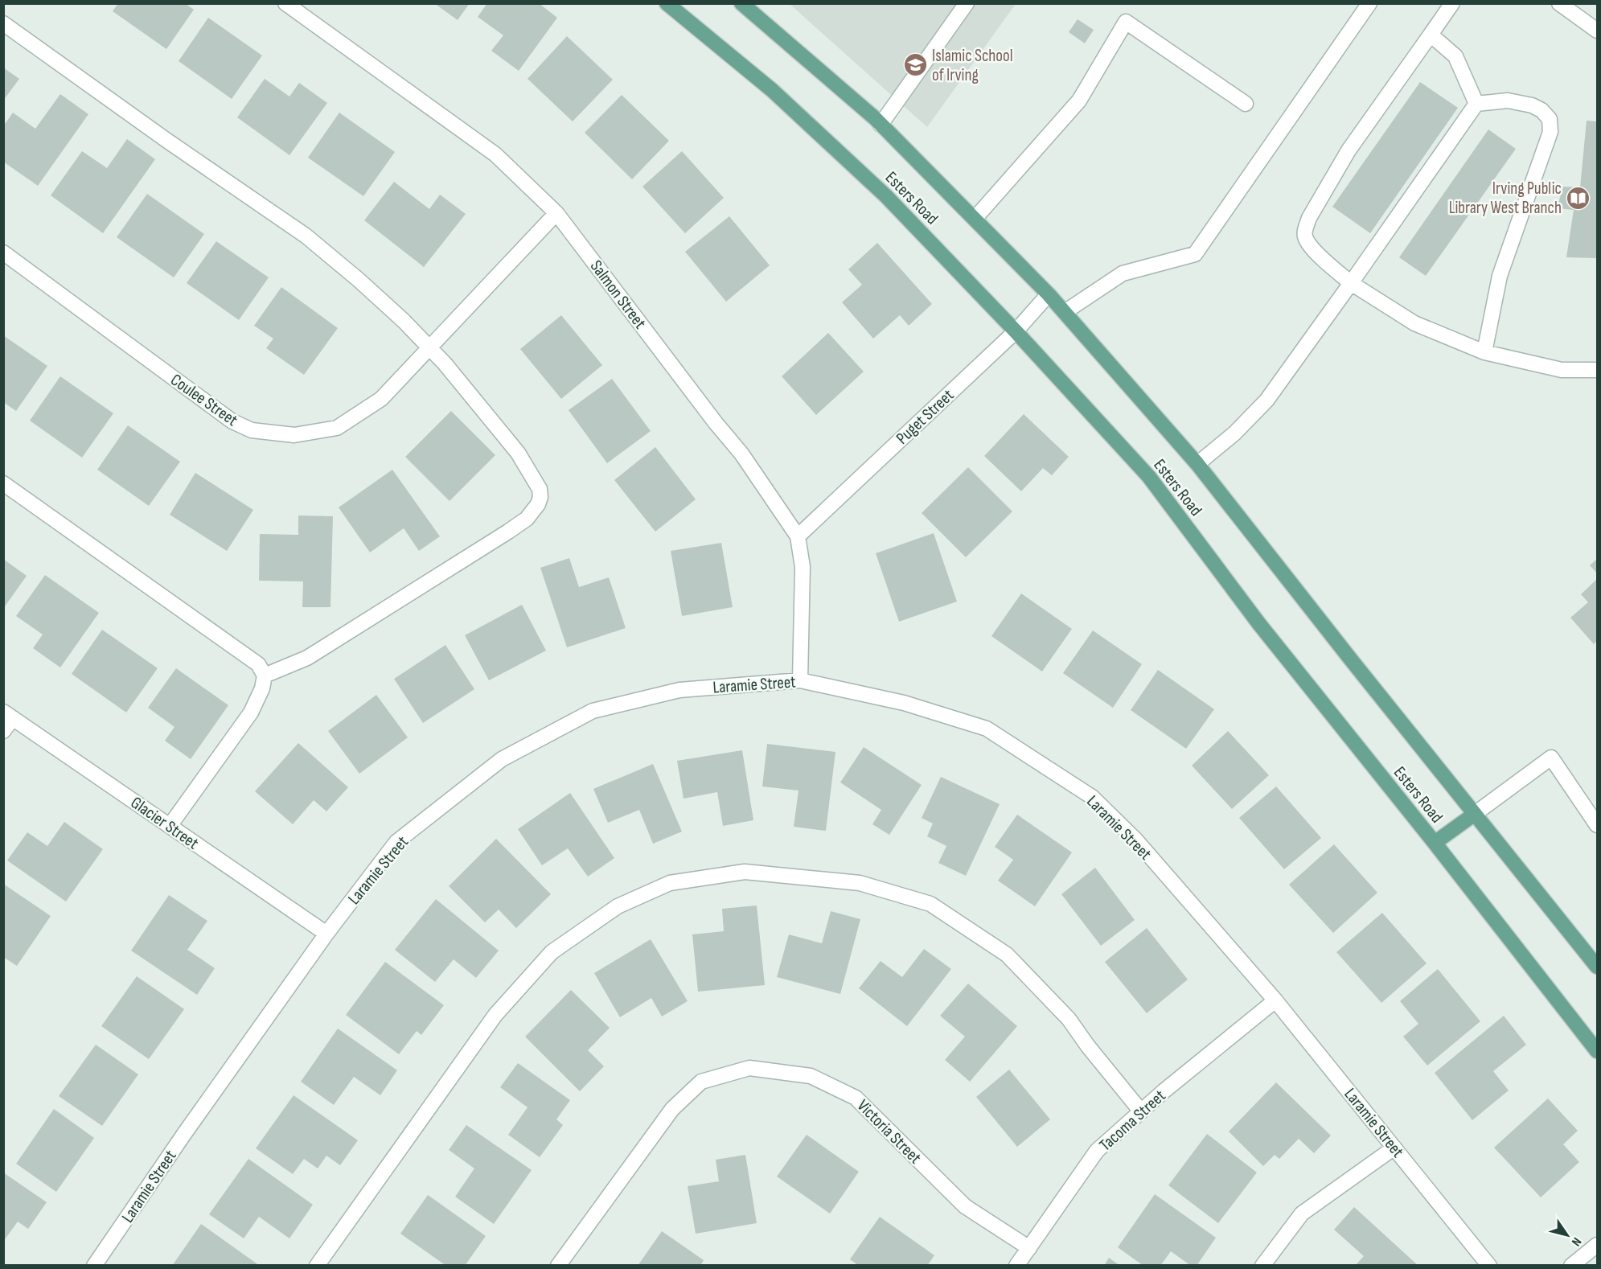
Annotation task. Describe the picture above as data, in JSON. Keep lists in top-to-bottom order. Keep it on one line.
{"streets":{"main road":["Esters Road"],"street":["Salmon Street","Coulee Street","Puget Street","Laramie Street","Glacier Street","Tacoma Street","Victoria Street"]},"crossings":[["Esters Road","Puget Street"],["Salmon Street","Coulee Street"],["Salmon Street","Puget Street"],["Salmon Street","Laramie Street"],["Laramie Street","Glacier Street"],["Laramie Street","Tacoma Street"],["Tacoma Street","Victoria Street"]],"places":{"school or university":["Islamic School of Irving"],"library":["Irving Public Library West Branch"]},"north":"bottom right"}
